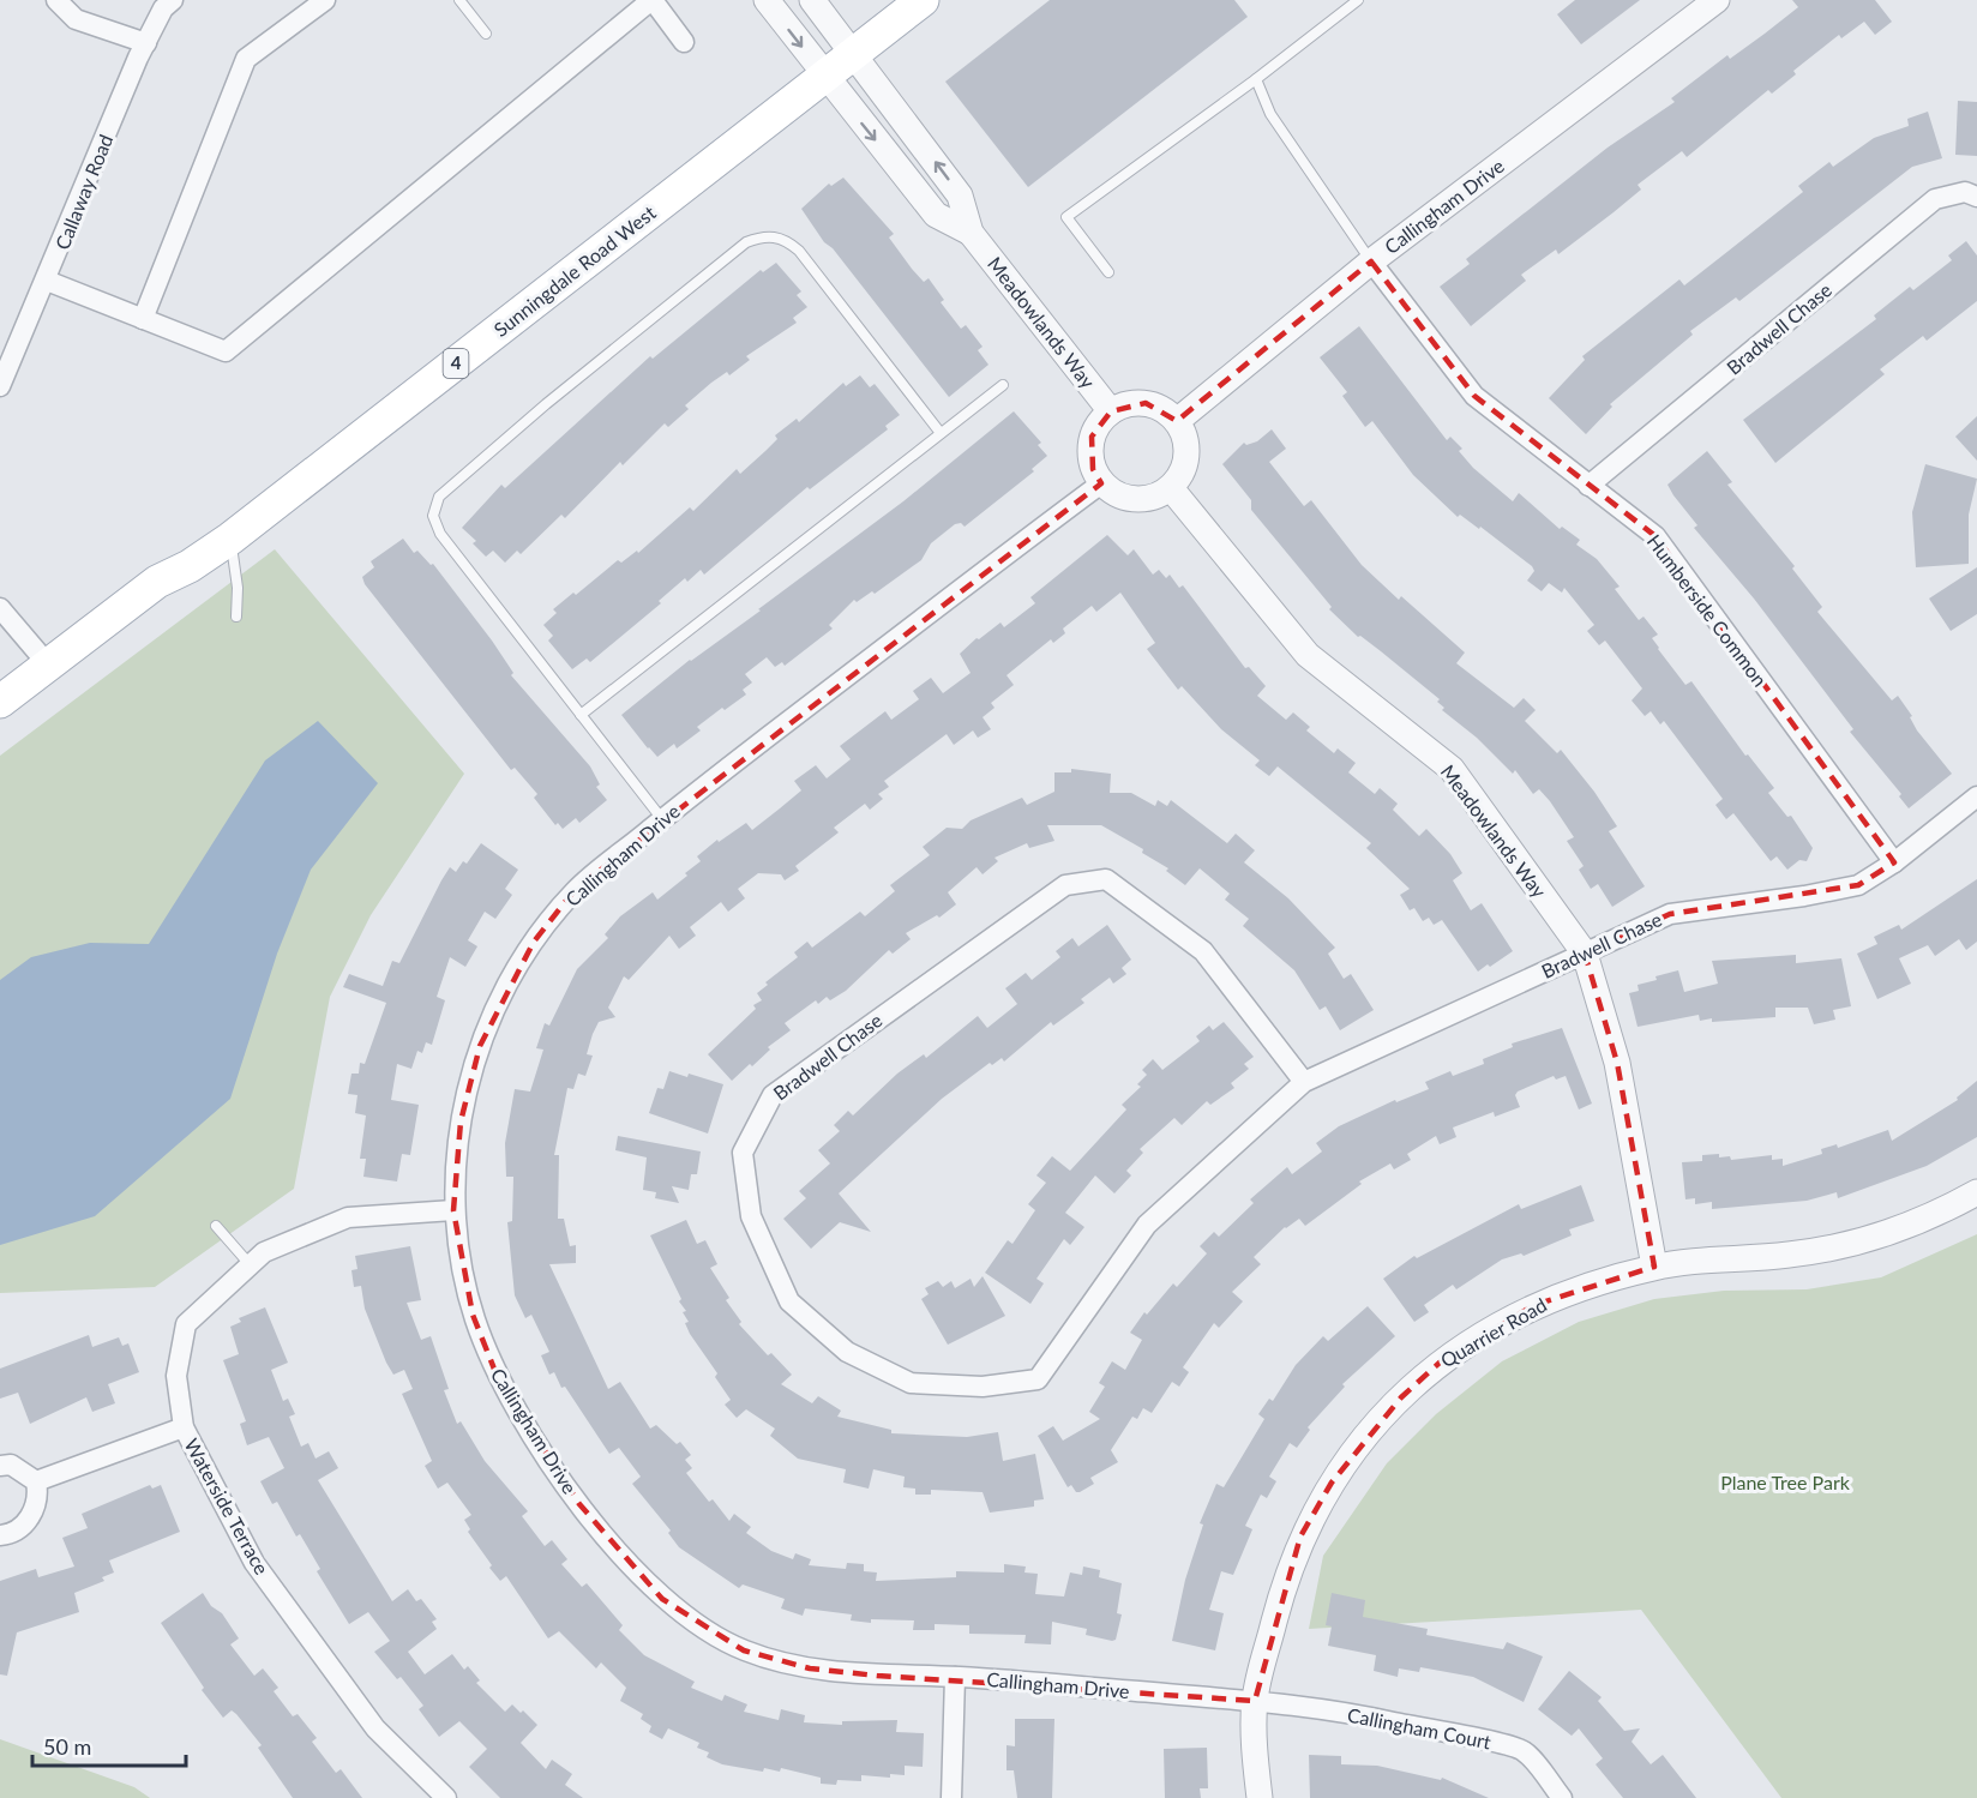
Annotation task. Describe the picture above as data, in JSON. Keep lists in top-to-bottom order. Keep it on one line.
{"streets":{"main road":["Sunningdale Road West","4"],"street":["Callaway Road","Callingham Drive","Meadowlands Way","Bradwell Chase","Humberside Common","Quarrier Road","Waterside Terrace","Callingham Court"]},"crossings":[["Callingham Drive","Meadowlands Way"],["Callingham Drive","Humberside Common"],["Callingham Drive","Quarrier Road"],["Callingham Drive","Waterside Terrace"],["Callingham Drive","Callingham Court"],["Sunningdale Road West","Meadowlands Way"],["Meadowlands Way","Bradwell Chase"],["Meadowlands Way","Quarrier Road"],["Bradwell Chase","Humberside Common"],["Quarrier Road","Callingham Court"]],"parks":["Plane Tree Park"],"scale_bar":"50 m"}
